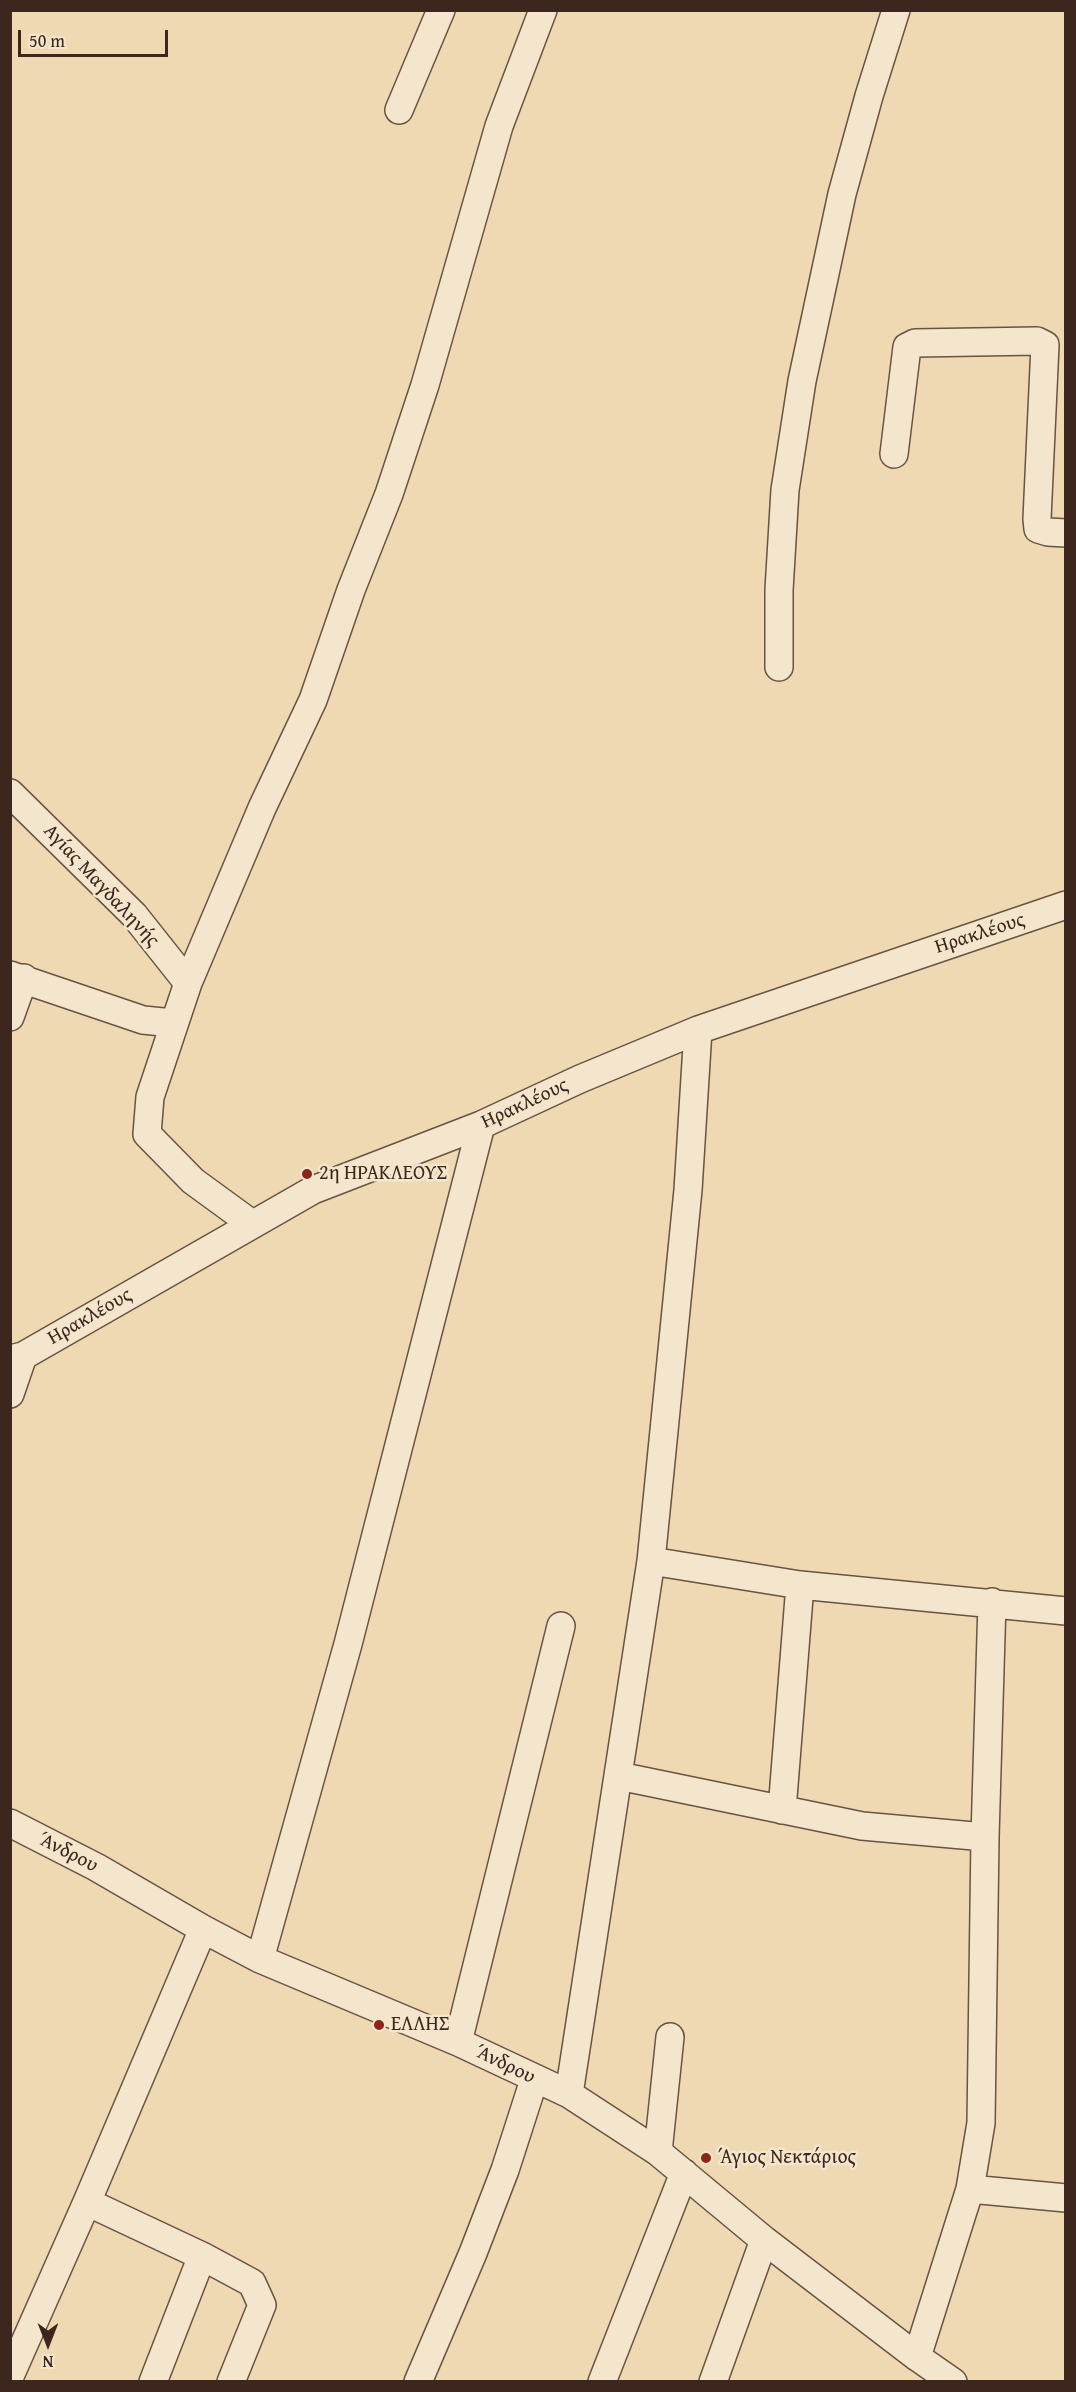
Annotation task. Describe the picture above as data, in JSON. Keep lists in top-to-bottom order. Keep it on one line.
{"streets":{"street":["Αγίας Μαγδαληνής","Ηρακλέους","Άνδρου"]},"places":["2η ΗΡΑΚΛΕΟΥΣ","ΕΛΛΗΣ","Άγιος Νεκτάριος"],"scale_bar":"50 m","north":"bottom"}
